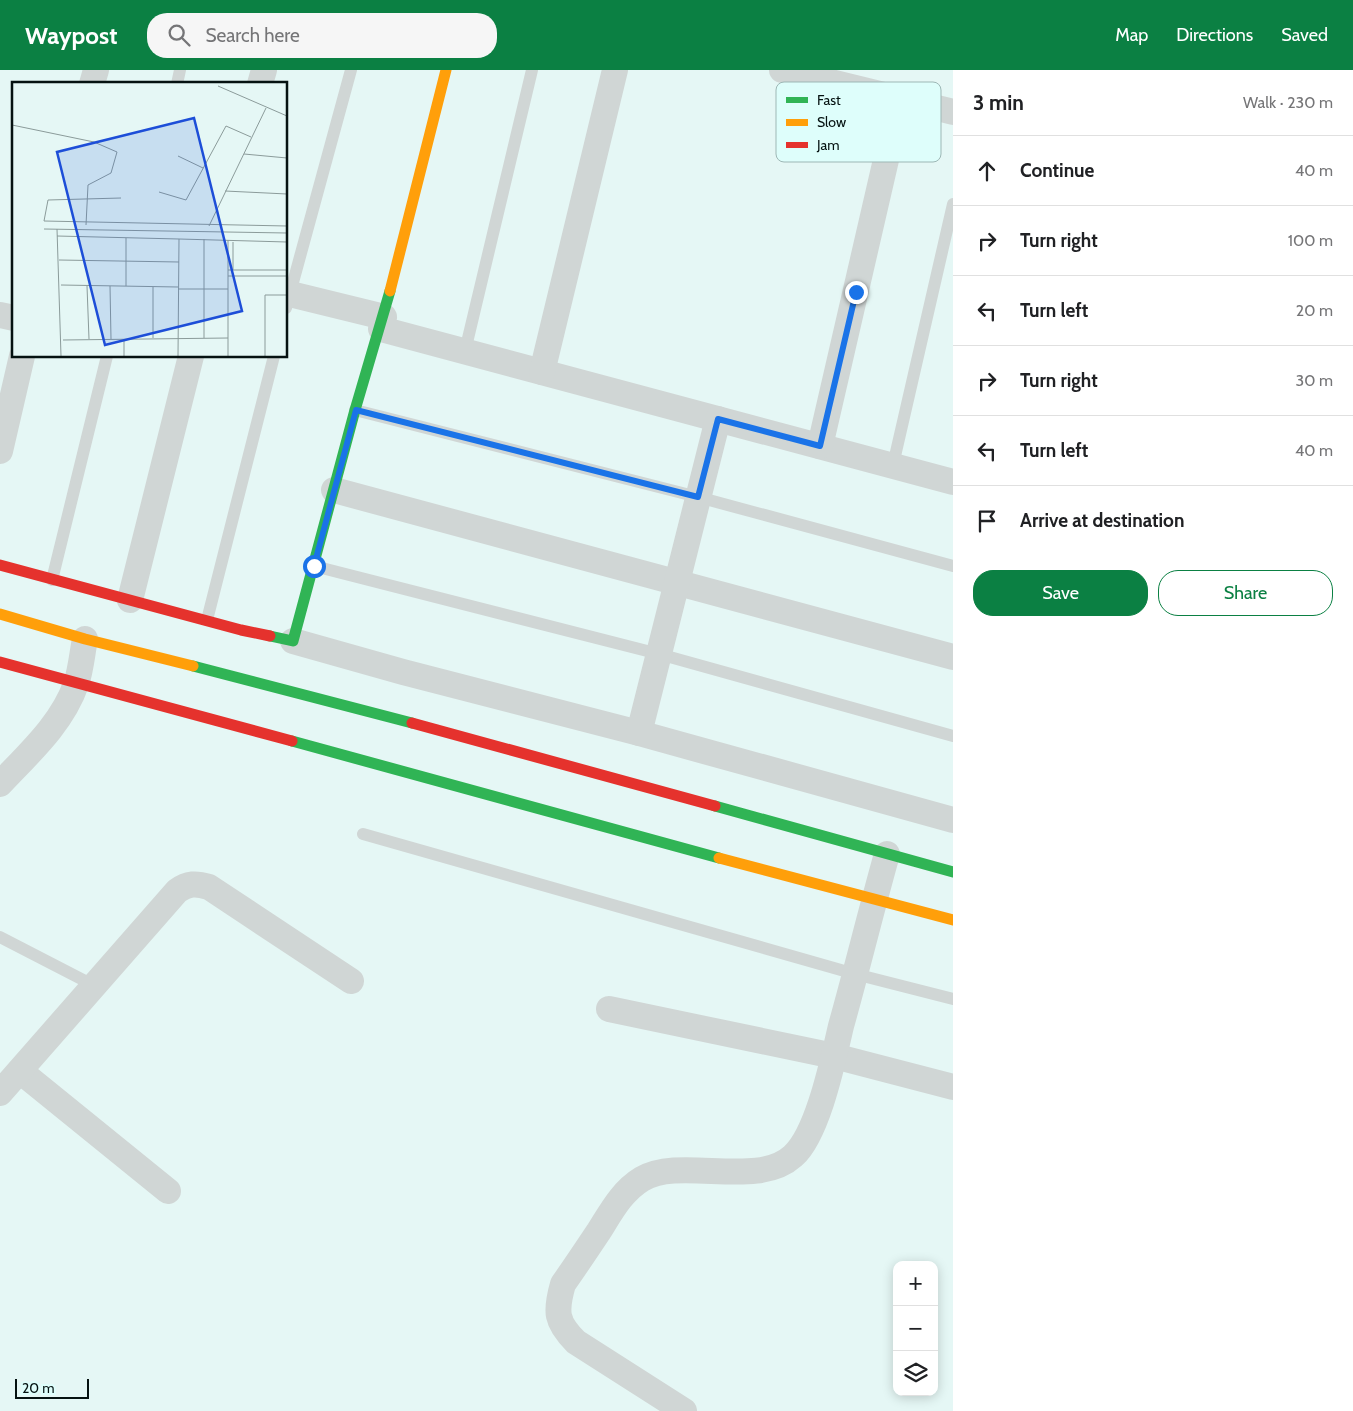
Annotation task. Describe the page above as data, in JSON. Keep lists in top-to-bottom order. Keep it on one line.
{"legend":["Fast","Slow","Jam"],"scale_bar":"20 m","page":{"header":"Waypost","search":"Search here","nav":["Map","Directions","Saved"],"heading":["3 min","Walk · 230 m"],"list":[["Continue","40 m"],["Turn right","100 m"],["Turn left","20 m"],["Turn right","30 m"],["Turn left","40 m"],"Arrive at destination"],"buttons":["Save","Share"],"map_buttons":["+","−"],"scale":"20 m"}}
